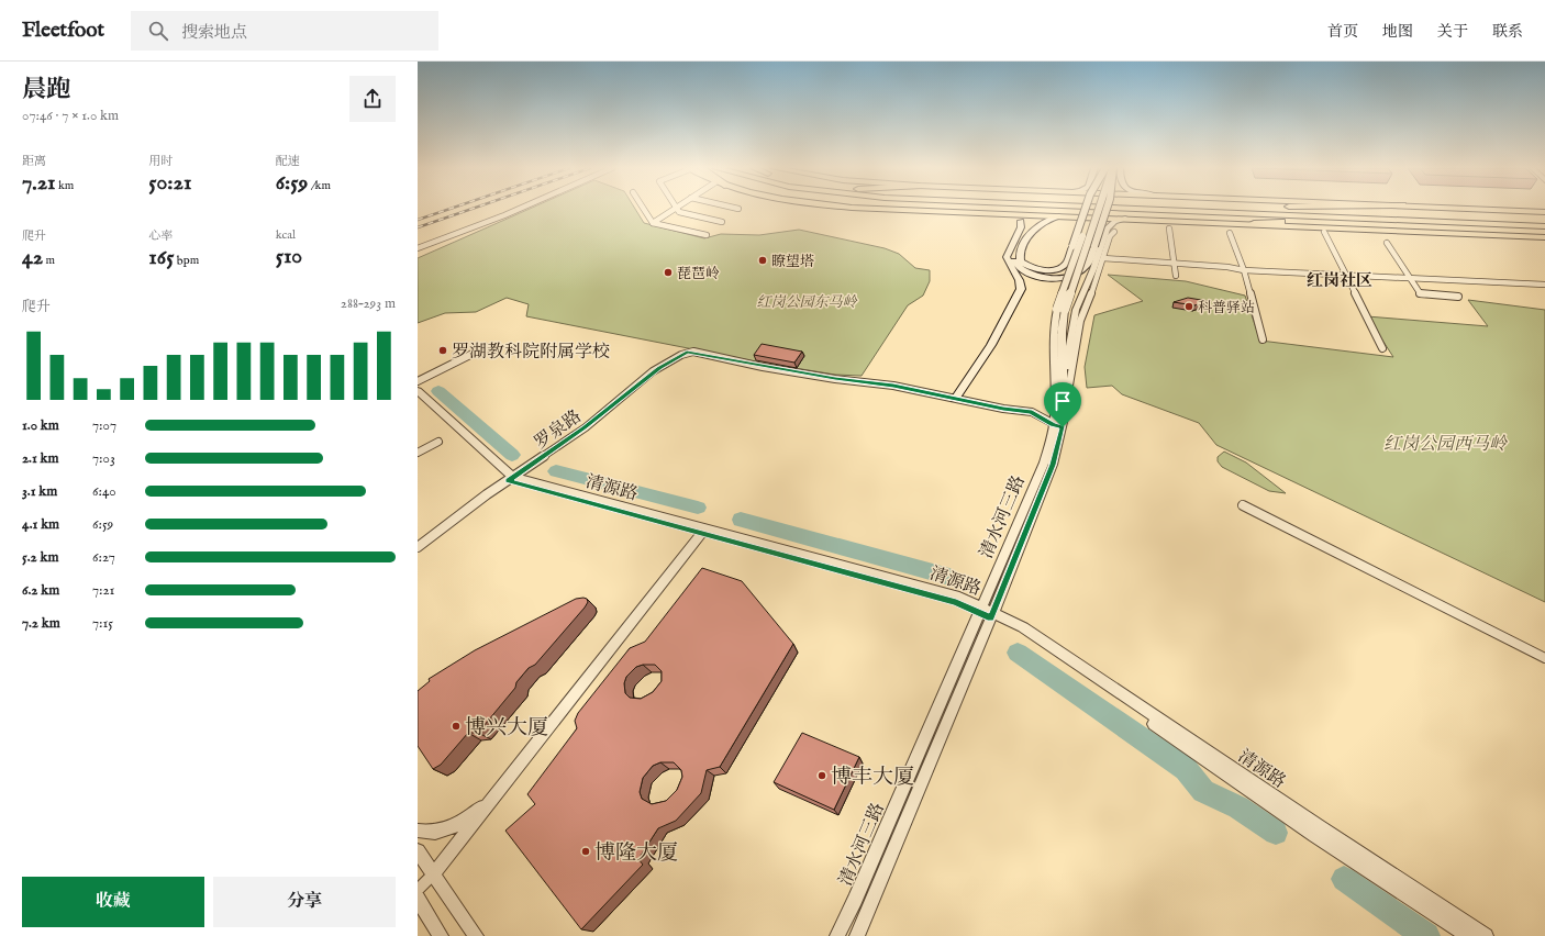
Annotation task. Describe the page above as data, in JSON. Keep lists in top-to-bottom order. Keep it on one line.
{"streets":{"street":["罗泉路","清源路","清水河三路"]},"crossings":[["罗泉路","清源路"],["罗泉路","清水河三路"],["清源路","清水河三路"]],"districts":["红岗社区"],"parks":["红岗公园东马岭","红岗公园西马岭"],"places":["瞭望塔","琵琶岭","科普驿站","罗湖教科院附属学校","博兴大厦","博丰大厦","博隆大厦"],"page":{"header":"Fleetfoot","search":"搜索地点","nav":["首页","地图","关于","联系"],"heading":["晨跑","07:46 · 7 × 1.0 km"],"stats":[["距离","7.21 km"],["用时","50:21"],["配速","6:59 /km"],["爬升","42 m"],["心率","165 bpm"],["kcal","510"]],"chart":["爬升","288–293 m"],"list":[{"name":"1.0 km","note":"7:07"},{"name":"2.1 km","note":"7:03"},{"name":"3.1 km","note":"6:40"},{"name":"4.1 km","note":"6:59"},{"name":"5.2 km","note":"6:27"},{"name":"6.2 km","note":"7:21"},{"name":"7.2 km","note":"7:15"}],"buttons":["收藏","分享"]}}
